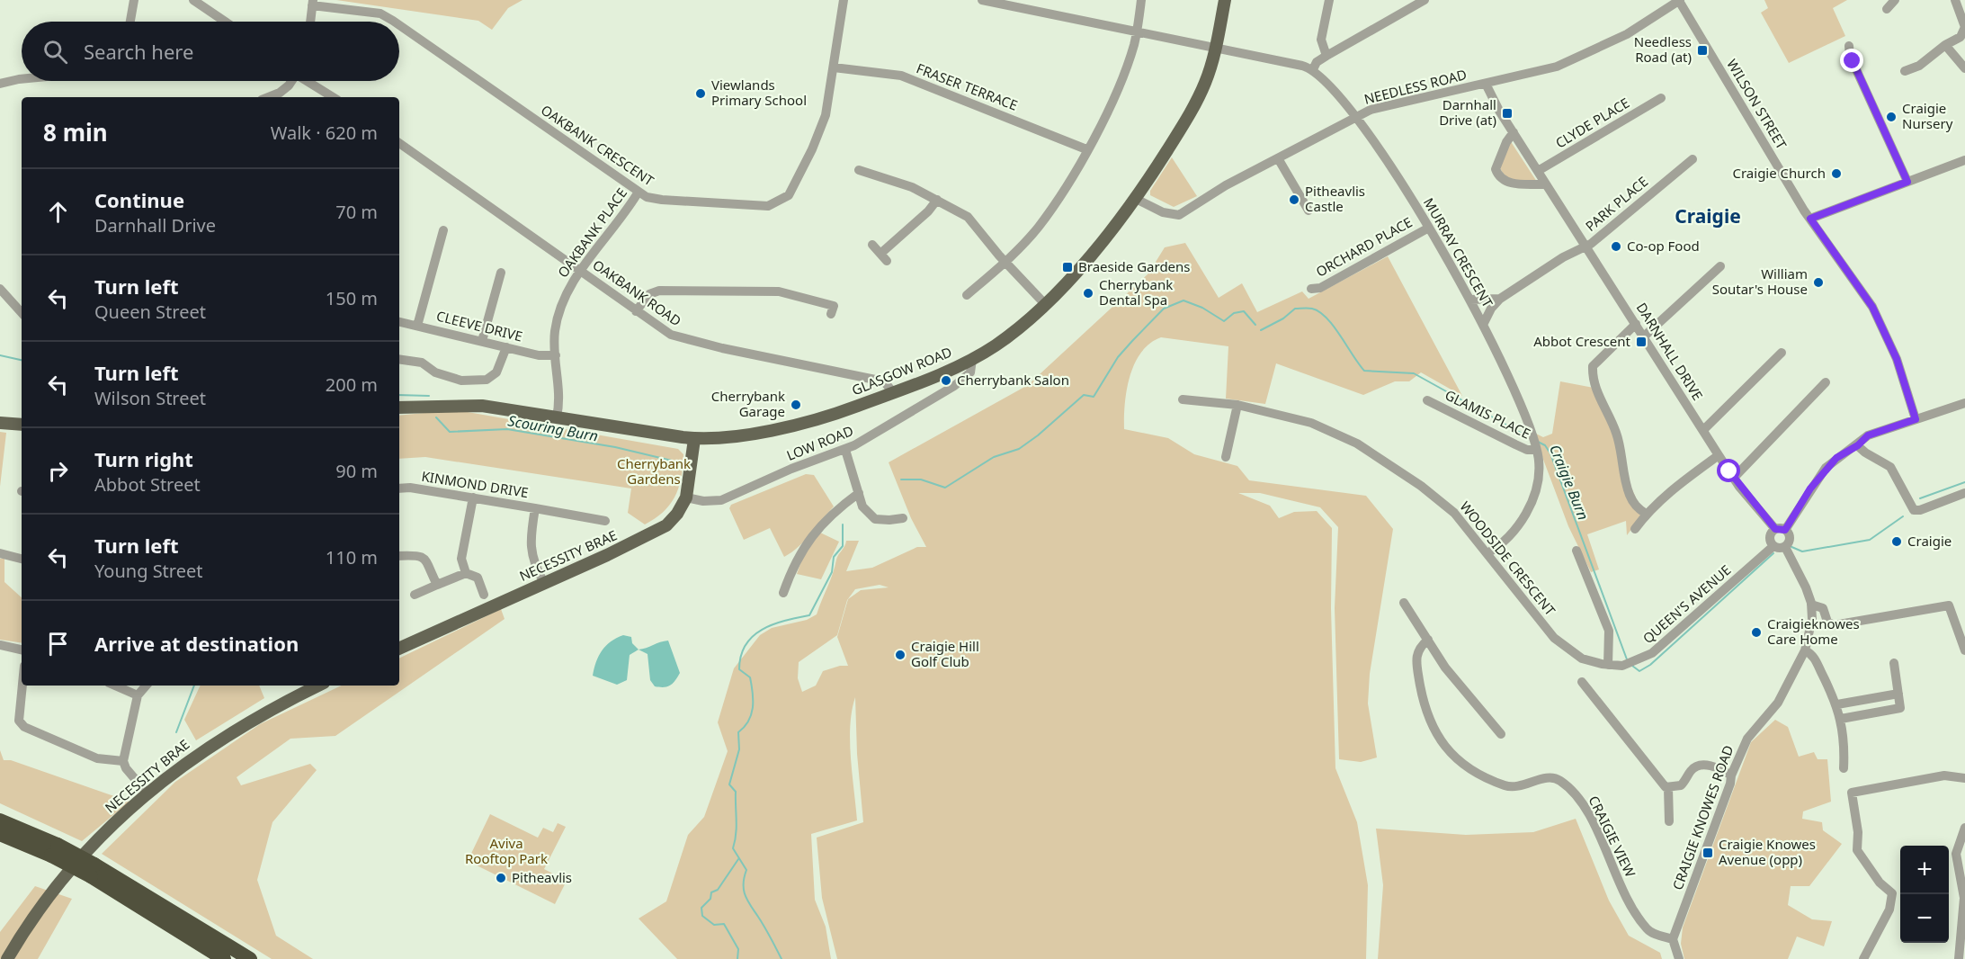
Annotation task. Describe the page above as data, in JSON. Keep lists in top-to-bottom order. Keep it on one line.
{"streets":{"main road":["GLASGOW ROAD","NECESSITY BRAE"],"street":["FRASER TERRACE","NEEDLESS ROAD","WILSON STREET","CLYDE PLACE","OAKBANK CRESCENT","PARK PLACE","OAKBANK PLACE","ORCHARD PLACE","MURRAY CRESCENT","OAKBANK ROAD","CLEEVE DRIVE","DARNHALL DRIVE","GLAMIS PLACE","LOW ROAD","KINMOND DRIVE","WOODSIDE CRESCENT","QUEEN'S AVENUE","CRAIGIE KNOWES ROAD","CRAIGIE VIEW"]},"crossings":[["FRASER TERRACE","OAKBANK CRESCENT"],["NEEDLESS ROAD","WILSON STREET"],["NEEDLESS ROAD","MURRAY CRESCENT"],["NEEDLESS ROAD","DARNHALL DRIVE"],["NEEDLESS ROAD","GLASGOW ROAD"],["CLYDE PLACE","DARNHALL DRIVE"],["OAKBANK CRESCENT","OAKBANK PLACE"],["PARK PLACE","MURRAY CRESCENT"],["PARK PLACE","DARNHALL DRIVE"],["OAKBANK PLACE","OAKBANK ROAD"],["OAKBANK PLACE","CLEEVE DRIVE"],["OAKBANK PLACE","GLASGOW ROAD"],["ORCHARD PLACE","MURRAY CRESCENT"],["MURRAY CRESCENT","GLAMIS PLACE"],["MURRAY CRESCENT","WOODSIDE CRESCENT"],["OAKBANK ROAD","GLASGOW ROAD"],["GLASGOW ROAD","LOW ROAD"],["GLASGOW ROAD","NECESSITY BRAE"],["LOW ROAD","NECESSITY BRAE"],["KINMOND DRIVE","NECESSITY BRAE"],["WOODSIDE CRESCENT","QUEEN'S AVENUE"],["CRAIGIE KNOWES ROAD","CRAIGIE VIEW"]],"districts":["Craigie"],"water":["Scouring Burn","Craigie Burn"],"parks":["Cherrybank Gardens","Aviva Rooftop Park"],"places":{"transit":["Needless Road (at)","Darnhall Drive (at)","Braeside Gardens","Abbot Crescent","Craigie Knowes Avenue (opp)"],"other":["Viewlands Primary School","Craigie Nursery","Craigie Church","Pitheavlis Castle","Co-op Food","William Soutar's House","Cherrybank Dental Spa","Cherrybank Salon","Cherrybank Garage","Craigie","Craigieknowes Care Home","Craigie Hill Golf Club","Pitheavlis"]},"page":{"search":"Search here","heading":["8 min","Walk · 620 m"],"list":[["Continue","Darnhall Drive","70 m"],["Turn left","Queen Street","150 m"],["Turn left","Wilson Street","200 m"],["Turn right","Abbot Street","90 m"],["Turn left","Young Street","110 m"],"Arrive at destination"],"map_buttons":["+","−"]}}
